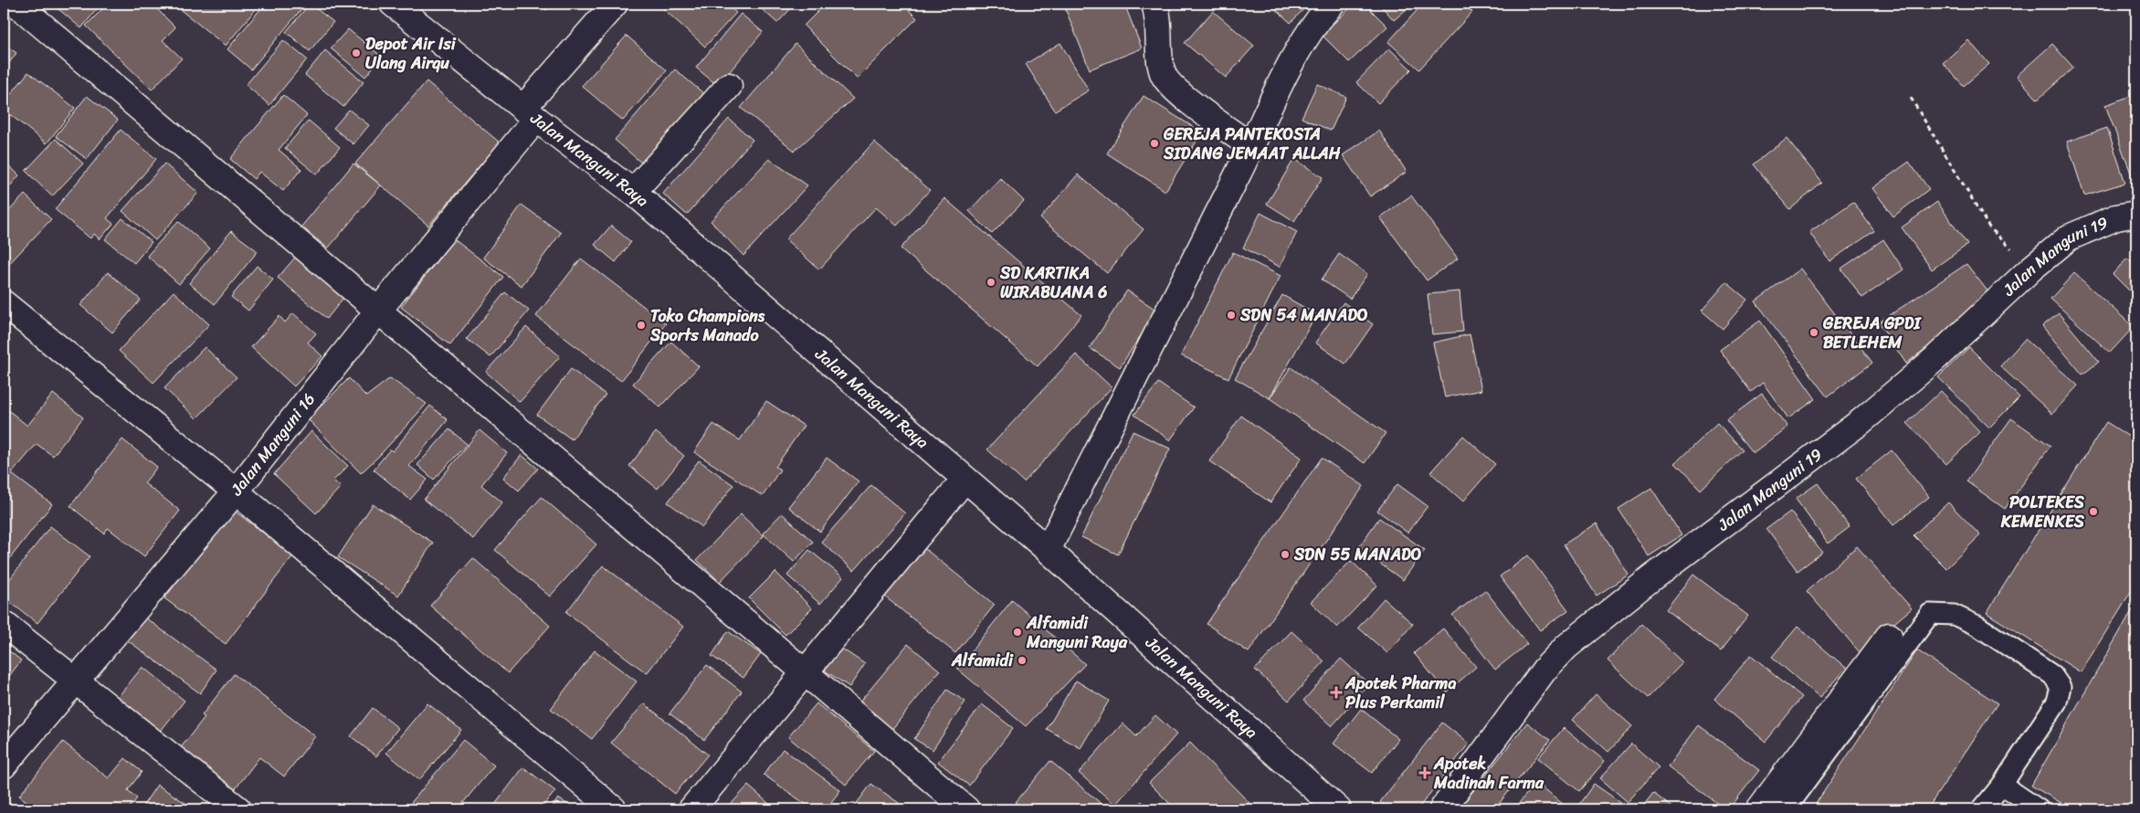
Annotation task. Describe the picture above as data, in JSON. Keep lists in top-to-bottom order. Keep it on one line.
{"streets":{"street":["Jalan Manguni Raya","Jalan Manguni 19","Jalan Manguni 16"]},"crossings":[["Jalan Manguni Raya","Jalan Manguni 16"]],"places":{"other":["Depot Air Isi Ulang Airqu","GEREJA PANTEKOSTA SIDANG JEMAAT ALLAH","SD KARTIKA WIRABUANA 6","SDN 54 MANADO","Toko Champions Sports Manado","GEREJA GPDI BETLEHEM","POLTEKES KEMENKES","SDN 55 MANADO","Alfamidi Manguni Raya","Alfamidi"],"health":["Apotek Pharma Plus Perkamil","Apotek Madinah Farma"]}}
